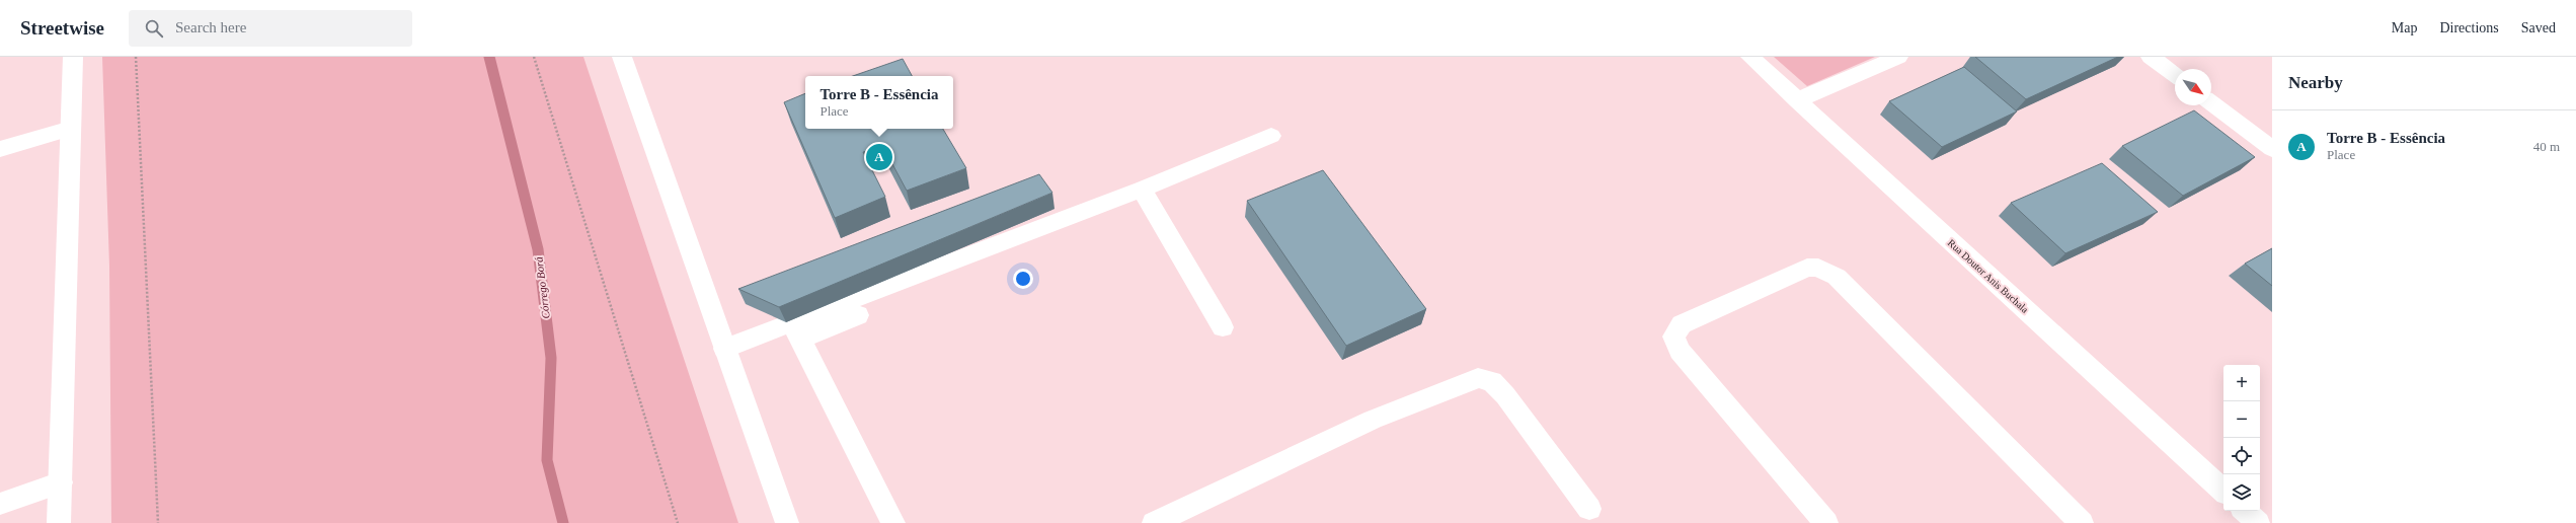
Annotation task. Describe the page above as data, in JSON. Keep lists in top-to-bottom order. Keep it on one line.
{"streets":{"main road":["Rua Doutor Anis Buchala"]},"water":["Córrego Borá"],"north":"bottom right","page":{"header":"Streetwise","search":"Search here","nav":["Map","Directions","Saved"],"heading":"Nearby","popup":["Torre B - Essência","Place"],"list":[{"mark":"A","name":"Torre B - Essência","note":"Place","value":"40 m"}],"pins":"A","map_buttons":["+","−"]}}
